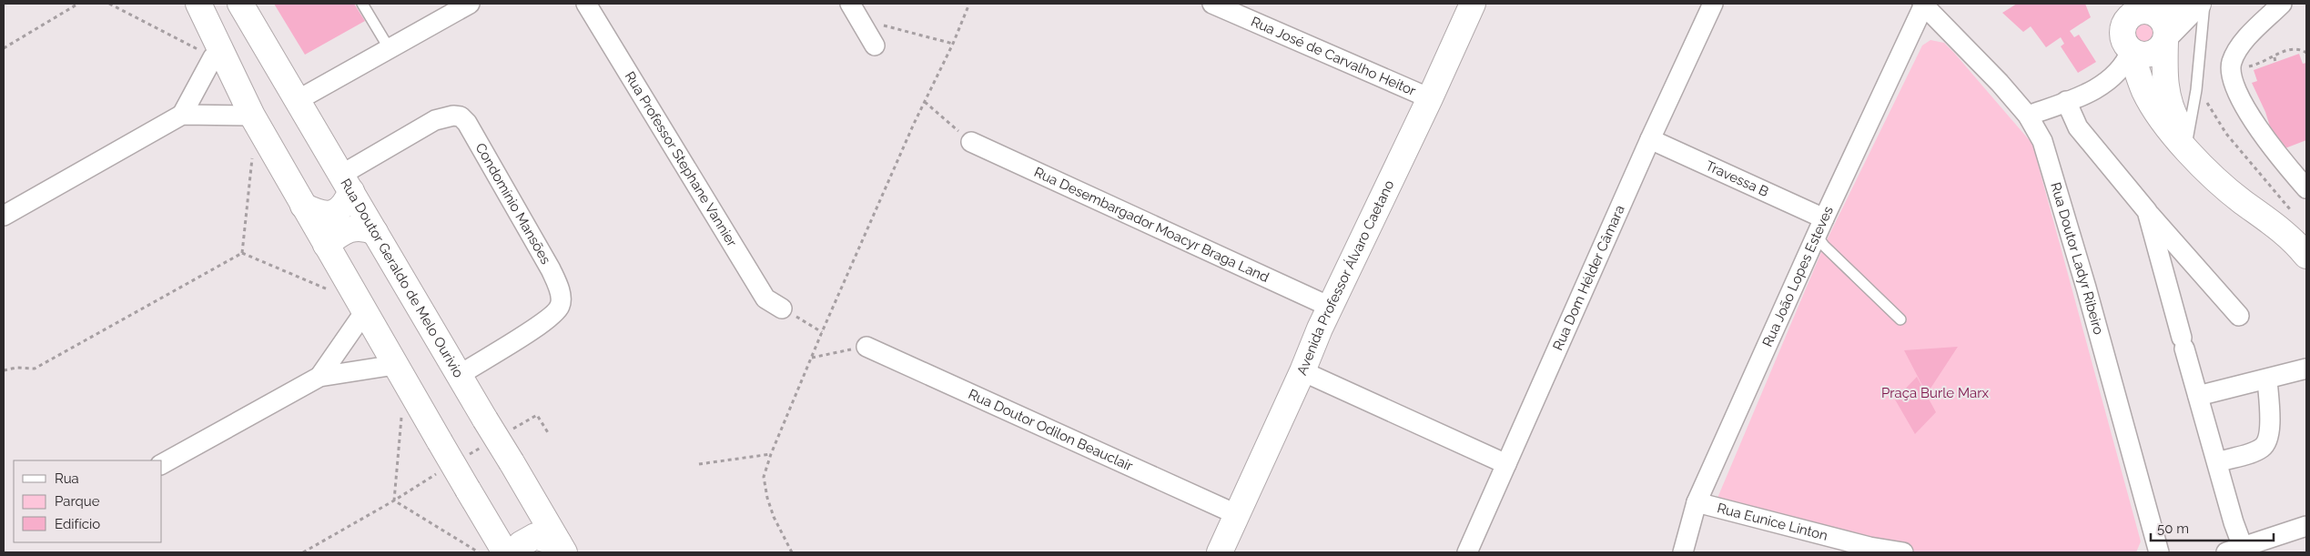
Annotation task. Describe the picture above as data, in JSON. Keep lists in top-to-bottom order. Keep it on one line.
{"streets":{"street":["Rua José de Carvalho Heitor","Rua Professor Stephane Vannier","Travessa B","Condomínio Mansões","Rua Desembargador Moacyr Braga Land","Rua Doutor Ladyr Ribeiro","Rua João Lopes Esteves","Avenida Professor Álvaro Caetano","Rua Dom Hélder Câmara","Rua Doutor Geraldo de Melo Ourivio","Rua Doutor Odilon Beauclair","Rua Eunice Linton"]},"crossings":[["Rua José de Carvalho Heitor","Avenida Professor Álvaro Caetano"],["Travessa B","Rua João Lopes Esteves"],["Travessa B","Rua Dom Hélder Câmara"],["Condomínio Mansões","Rua Doutor Geraldo de Melo Ourivio"],["Rua Desembargador Moacyr Braga Land","Avenida Professor Álvaro Caetano"],["Rua Doutor Ladyr Ribeiro","Rua João Lopes Esteves"],["Rua João Lopes Esteves","Rua Eunice Linton"],["Avenida Professor Álvaro Caetano","Rua Doutor Odilon Beauclair"]],"parks":["Praça Burle Marx"],"legend":["Rua","Parque","Edifício"],"scale_bar":"50 m"}
